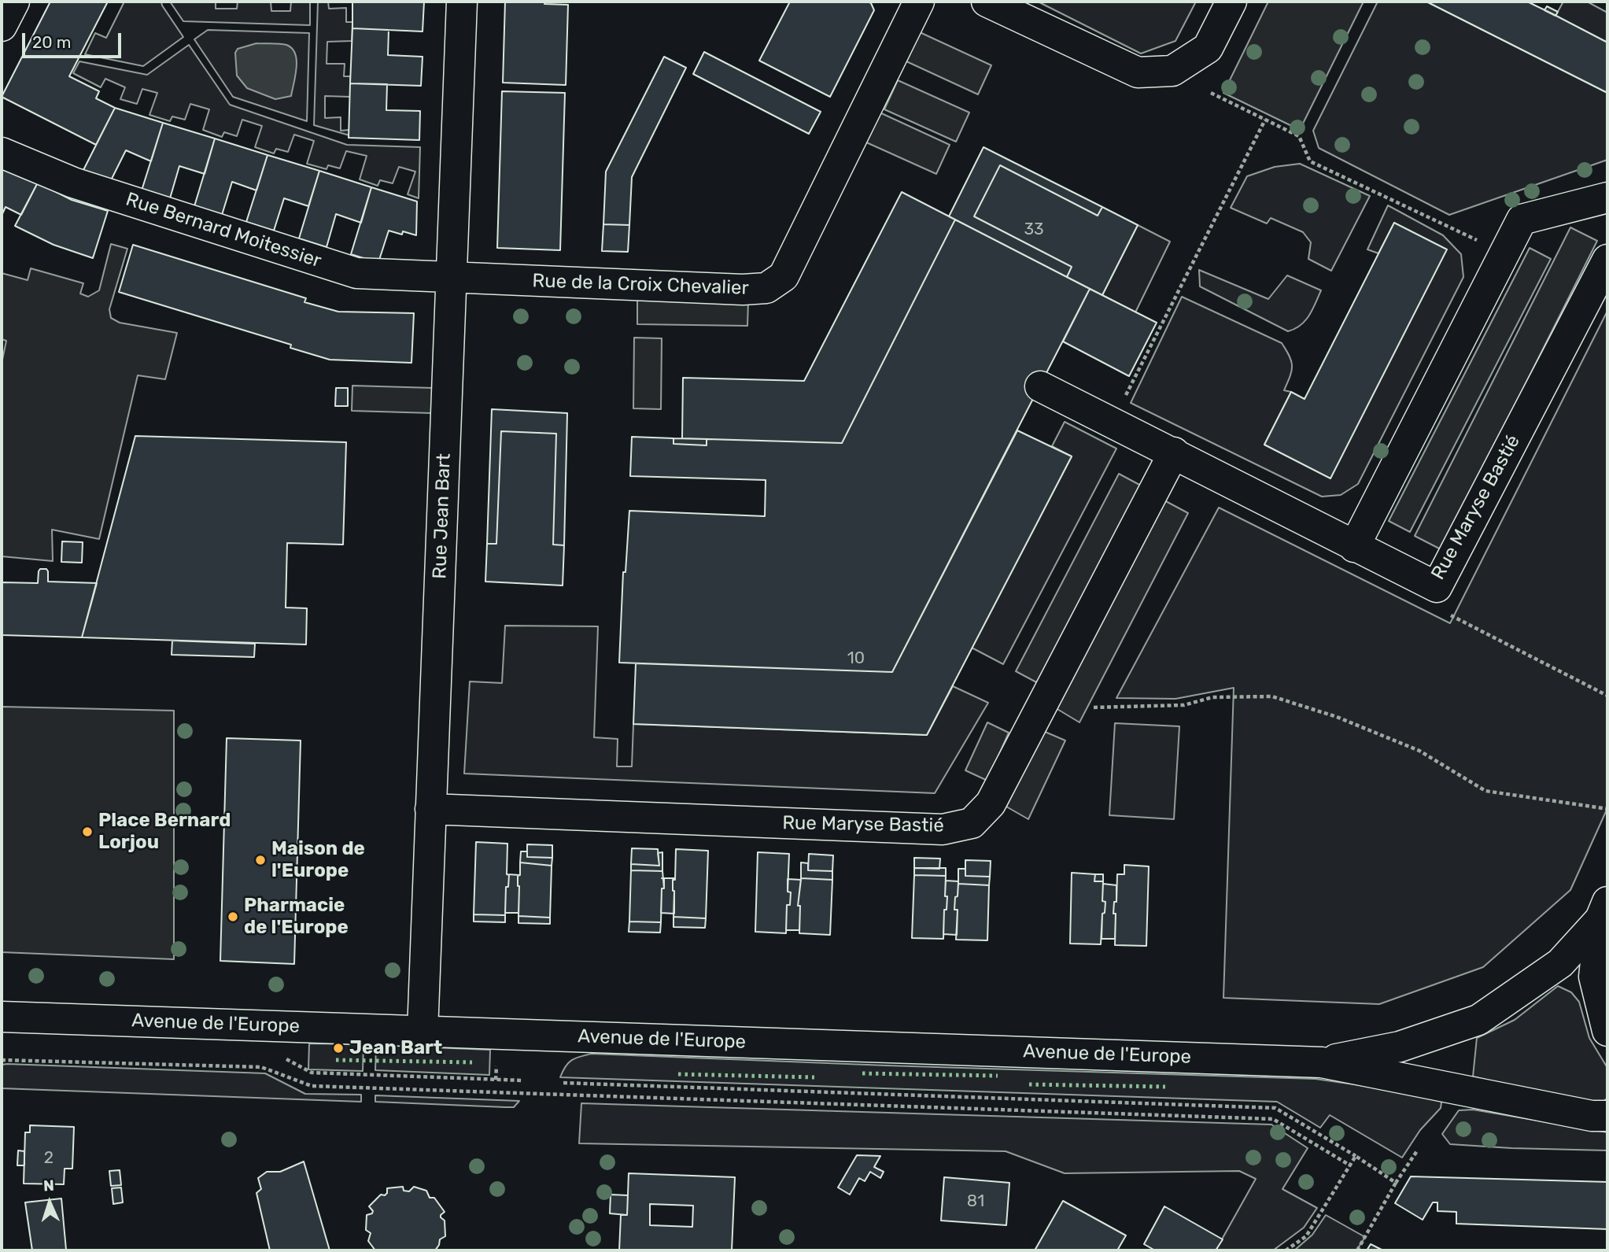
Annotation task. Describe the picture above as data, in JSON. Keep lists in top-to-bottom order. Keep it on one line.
{"streets":{"street":["Rue Bernard Moitessier","Rue de la Croix Chevalier","Rue Maryse Bastié","Rue Jean Bart","Avenue de l'Europe"]},"crossings":[["Rue Bernard Moitessier","Rue de la Croix Chevalier"],["Rue Bernard Moitessier","Rue Jean Bart"],["Rue de la Croix Chevalier","Rue Jean Bart"],["Rue Maryse Bastié","Rue Jean Bart"],["Rue Jean Bart","Avenue de l'Europe"]],"places":["Place Bernard Lorjou","Maison de l'Europe","Pharmacie de l'Europe","Jean Bart"],"house_numbers":["33","10","2","81"],"scale_bar":"20 m","north":"top"}
